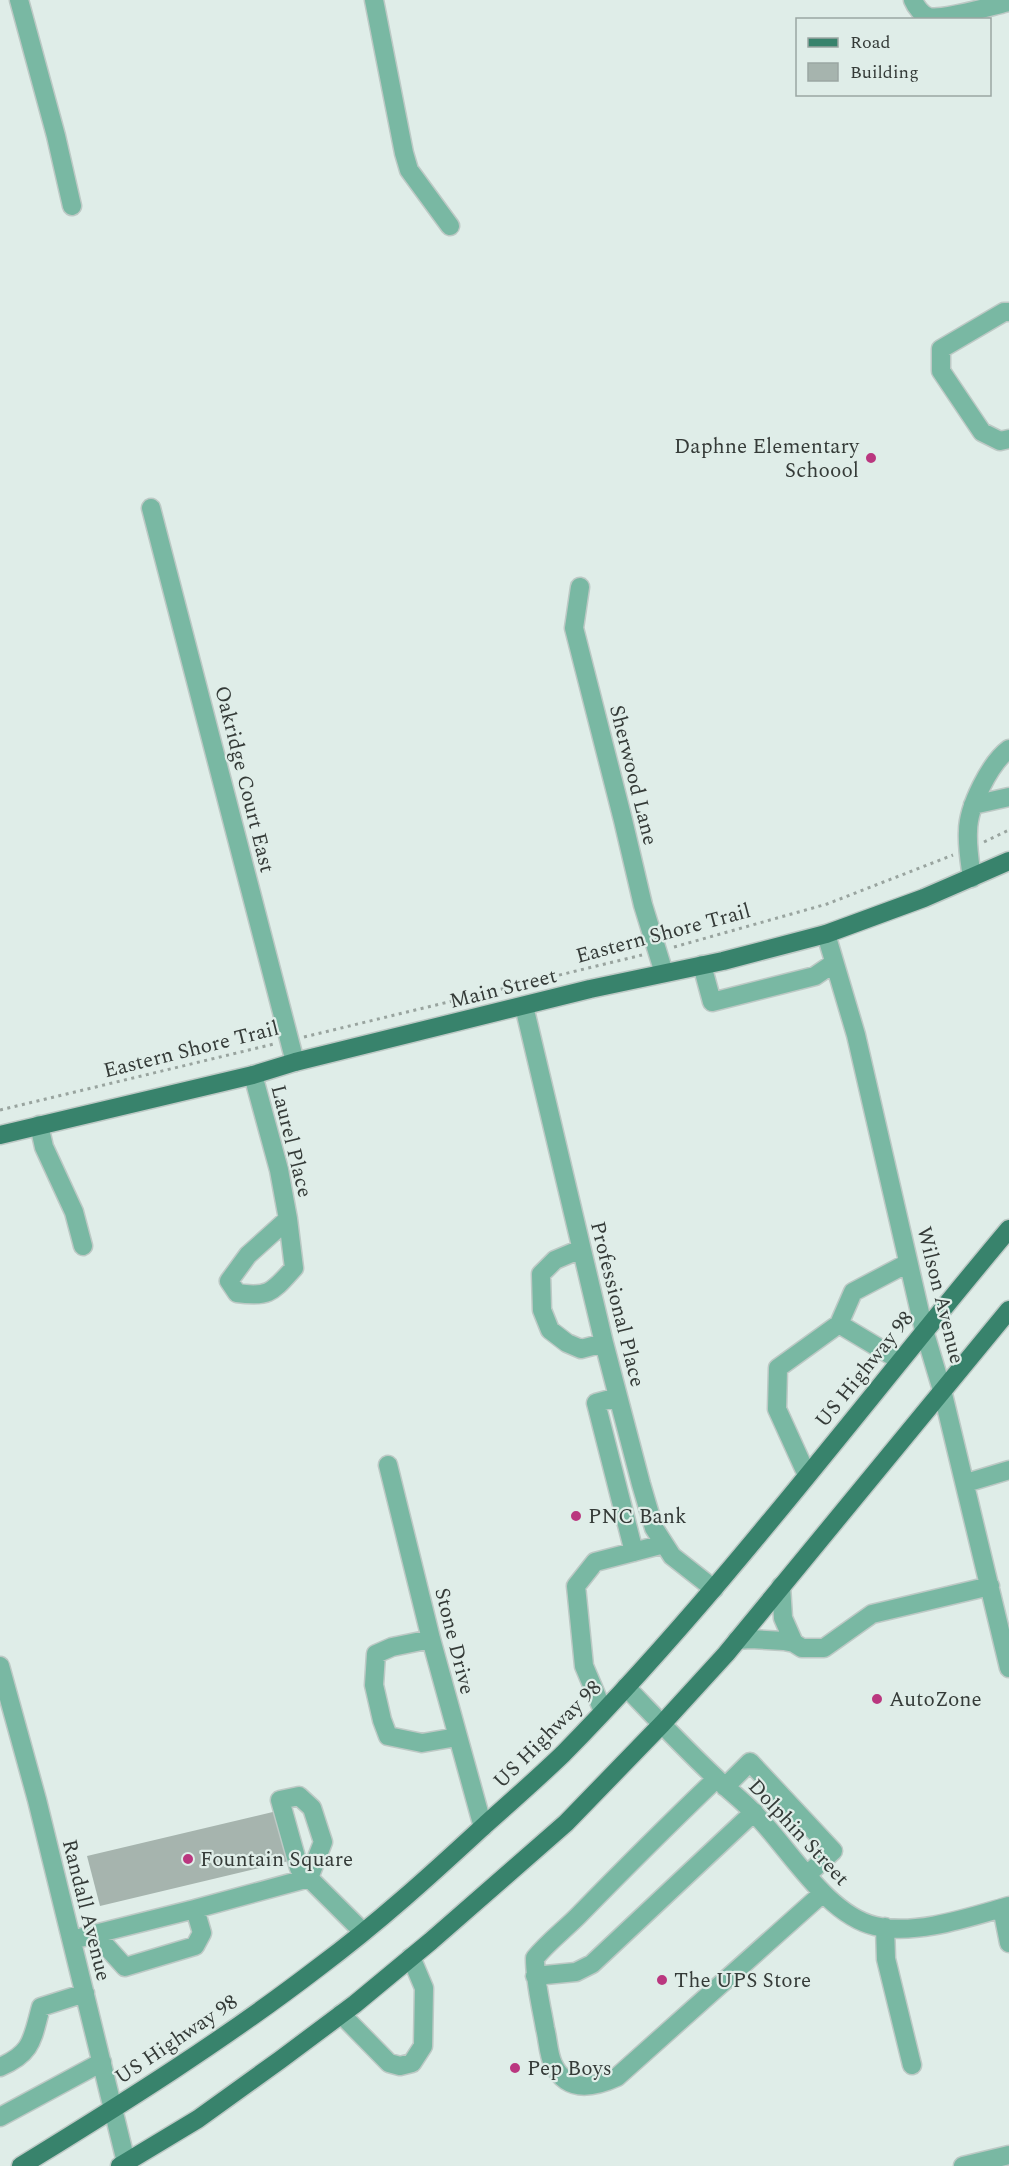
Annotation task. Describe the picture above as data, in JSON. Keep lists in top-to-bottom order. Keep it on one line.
{"streets":{"main road":["Main Street","US Highway 98"],"street":["Sherwood Lane","Oakridge Court East","Laurel Place","Wilson Avenue","Professional Place","Stone Drive","Dolphin Street","Randall Avenue"],"path":["Eastern Shore Trail"]},"crossings":[["Sherwood Lane","Eastern Shore Trail"],["Sherwood Lane","Main Street"],["Oakridge Court East","Eastern Shore Trail"],["Oakridge Court East","Main Street"],["Main Street","Laurel Place"],["Main Street","Wilson Avenue"],["Main Street","Professional Place"],["Wilson Avenue","US Highway 98"],["Professional Place","US Highway 98"],["US Highway 98","Stone Drive"],["US Highway 98","Dolphin Street"],["US Highway 98","Randall Avenue"]],"places":["Daphne Elementary Schoool","PNC Bank","AutoZone","Fountain Square","The UPS Store","Pep Boys"],"legend":["Road","Building"]}
